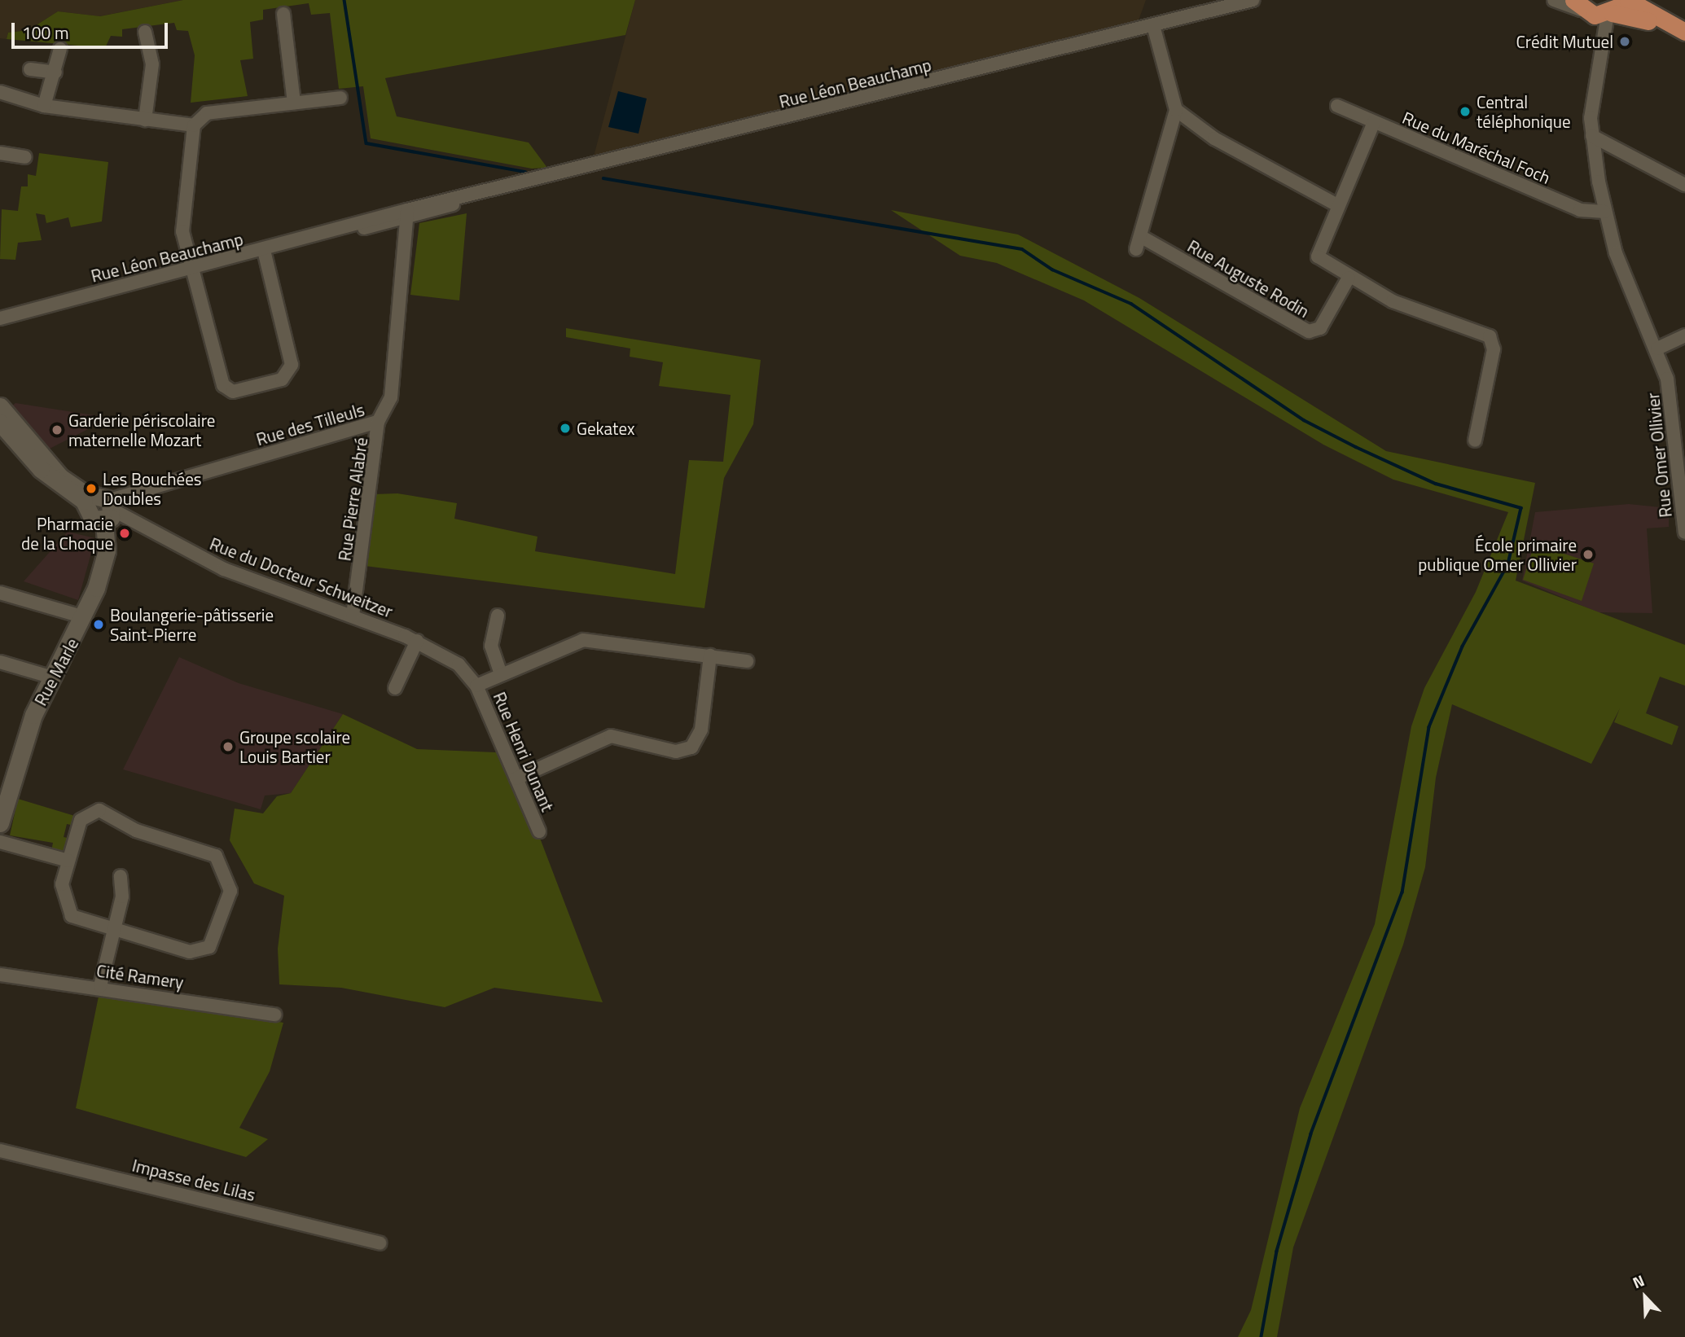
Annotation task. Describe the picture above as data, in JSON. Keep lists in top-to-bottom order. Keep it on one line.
{"streets":{"main road":["Rue Marle"],"street":["Rue Léon Beauchamp","Rue du Maréchal Foch","Rue Auguste Rodin","Rue des Tilleuls","Rue Omer Ollivier","Rue Pierre Alabré","Rue du Docteur Schweitzer","Rue Henri Dunant","Cité Ramery","Impasse des Lilas"]},"crossings":[["Rue Léon Beauchamp","Rue des Tilleuls"],["Rue du Maréchal Foch","Rue Omer Ollivier"],["Rue des Tilleuls","Rue Pierre Alabré"],["Rue des Tilleuls","Rue du Docteur Schweitzer"],["Rue des Tilleuls","Rue Marle"],["Rue Pierre Alabré","Rue du Docteur Schweitzer"],["Rue du Docteur Schweitzer","Rue Marle"],["Rue du Docteur Schweitzer","Rue Henri Dunant"]],"places":["Crédit Mutuel","Central téléphonique","Gekatex","Garderie périscolaire maternelle Mozart","Les Bouchées Doubles","Pharmacie de la Choque","École primaire publique Omer Ollivier","Boulangerie-pâtisserie Saint-Pierre","Groupe scolaire Louis Bartier"],"scale_bar":"100 m","north":"top left"}
